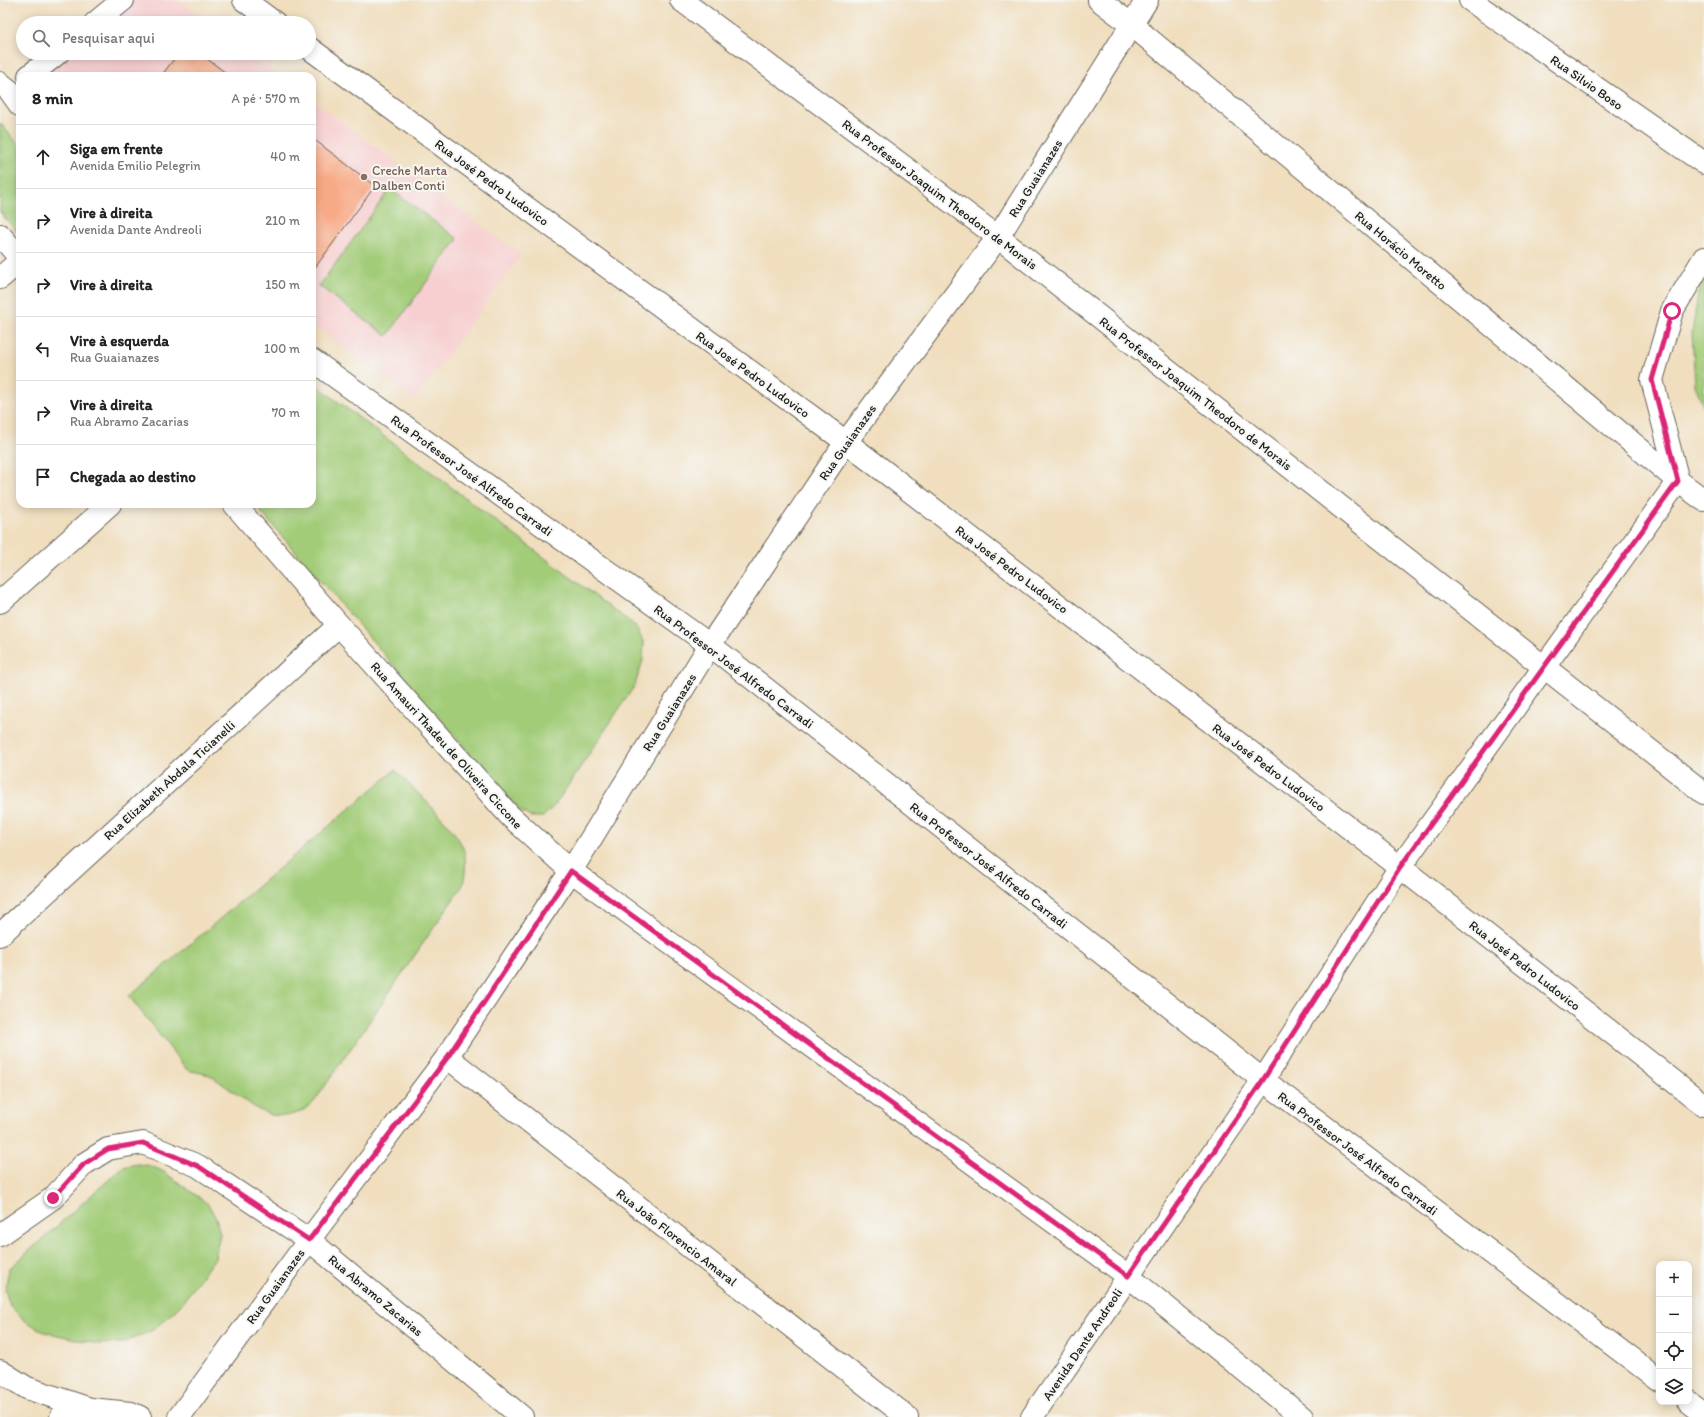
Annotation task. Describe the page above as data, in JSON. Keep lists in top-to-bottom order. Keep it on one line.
{"streets":{"street":["Rua Silvio Boso","Rua Guaianazes","Rua José Pedro Ludovico","Rua Professor Joaquim Theodoro de Morais","Rua Horácio Moretto","Rua Professor José Alfredo Carradi","Rua Amauri Thadeu de Oliveira Ciccone","Rua Elizabeth Abdala Ticianelli","Rua João Florencio Amaral","Rua Abramo Zacarias","Avenida Dante Andreoli"]},"crossings":[["Rua Guaianazes","Rua José Pedro Ludovico"],["Rua Guaianazes","Rua Professor Joaquim Theodoro de Morais"],["Rua Guaianazes","Rua Horácio Moretto"],["Rua Guaianazes","Rua Professor José Alfredo Carradi"],["Rua Guaianazes","Rua Amauri Thadeu de Oliveira Ciccone"],["Rua Guaianazes","Rua João Florencio Amaral"],["Rua Guaianazes","Rua Abramo Zacarias"],["Rua José Pedro Ludovico","Avenida Dante Andreoli"],["Rua Professor Joaquim Theodoro de Morais","Avenida Dante Andreoli"],["Rua Horácio Moretto","Avenida Dante Andreoli"],["Rua Professor José Alfredo Carradi","Avenida Dante Andreoli"],["Rua Amauri Thadeu de Oliveira Ciccone","Rua Elizabeth Abdala Ticianelli"],["Rua Amauri Thadeu de Oliveira Ciccone","Avenida Dante Andreoli"]],"places":["Creche Marta Dalben Conti"],"page":{"search":"Pesquisar aqui","heading":["8 min","A pé · 570 m"],"list":[["Siga em frente","Avenida Emilio Pelegrin","40 m"],["Vire à direita","Avenida Dante Andreoli","210 m"],["Vire à direita","150 m"],["Vire à esquerda","Rua Guaianazes","100 m"],["Vire à direita","Rua Abramo Zacarias","70 m"],"Chegada ao destino"],"map_buttons":["+","−"]}}
